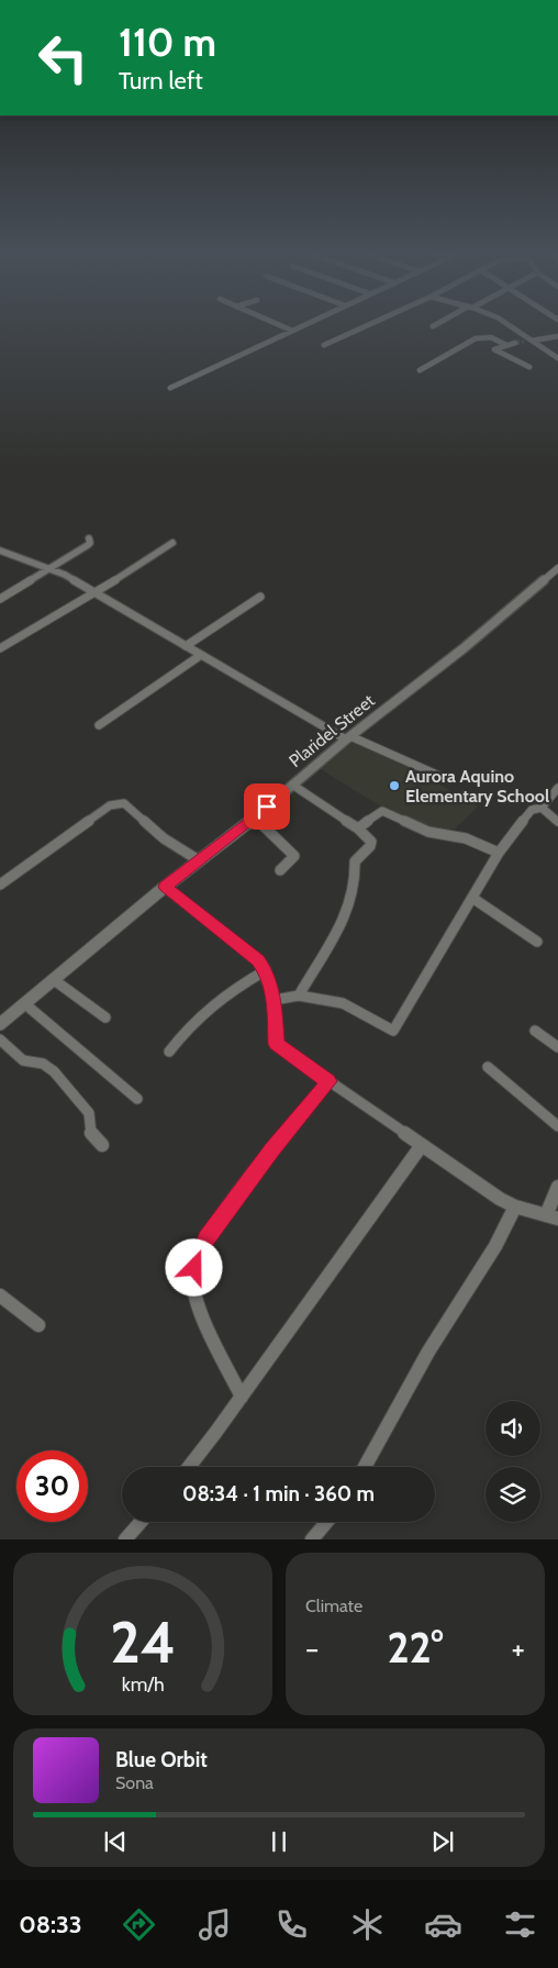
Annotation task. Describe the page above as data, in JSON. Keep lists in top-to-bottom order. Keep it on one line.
{"streets":{"street":["Plaridel Street"]},"places":["Aurora Aquino Elementary School"],"page":{"turn":["110 m","Turn left"],"limit":"30","trip":"08:34 · 1 min · 360 m","tile":"Climate","heat":["−","22°","+"],"song":["Blue Orbit","Sona"],"tabs":"08:33","gauge":["24","km/h"]}}
